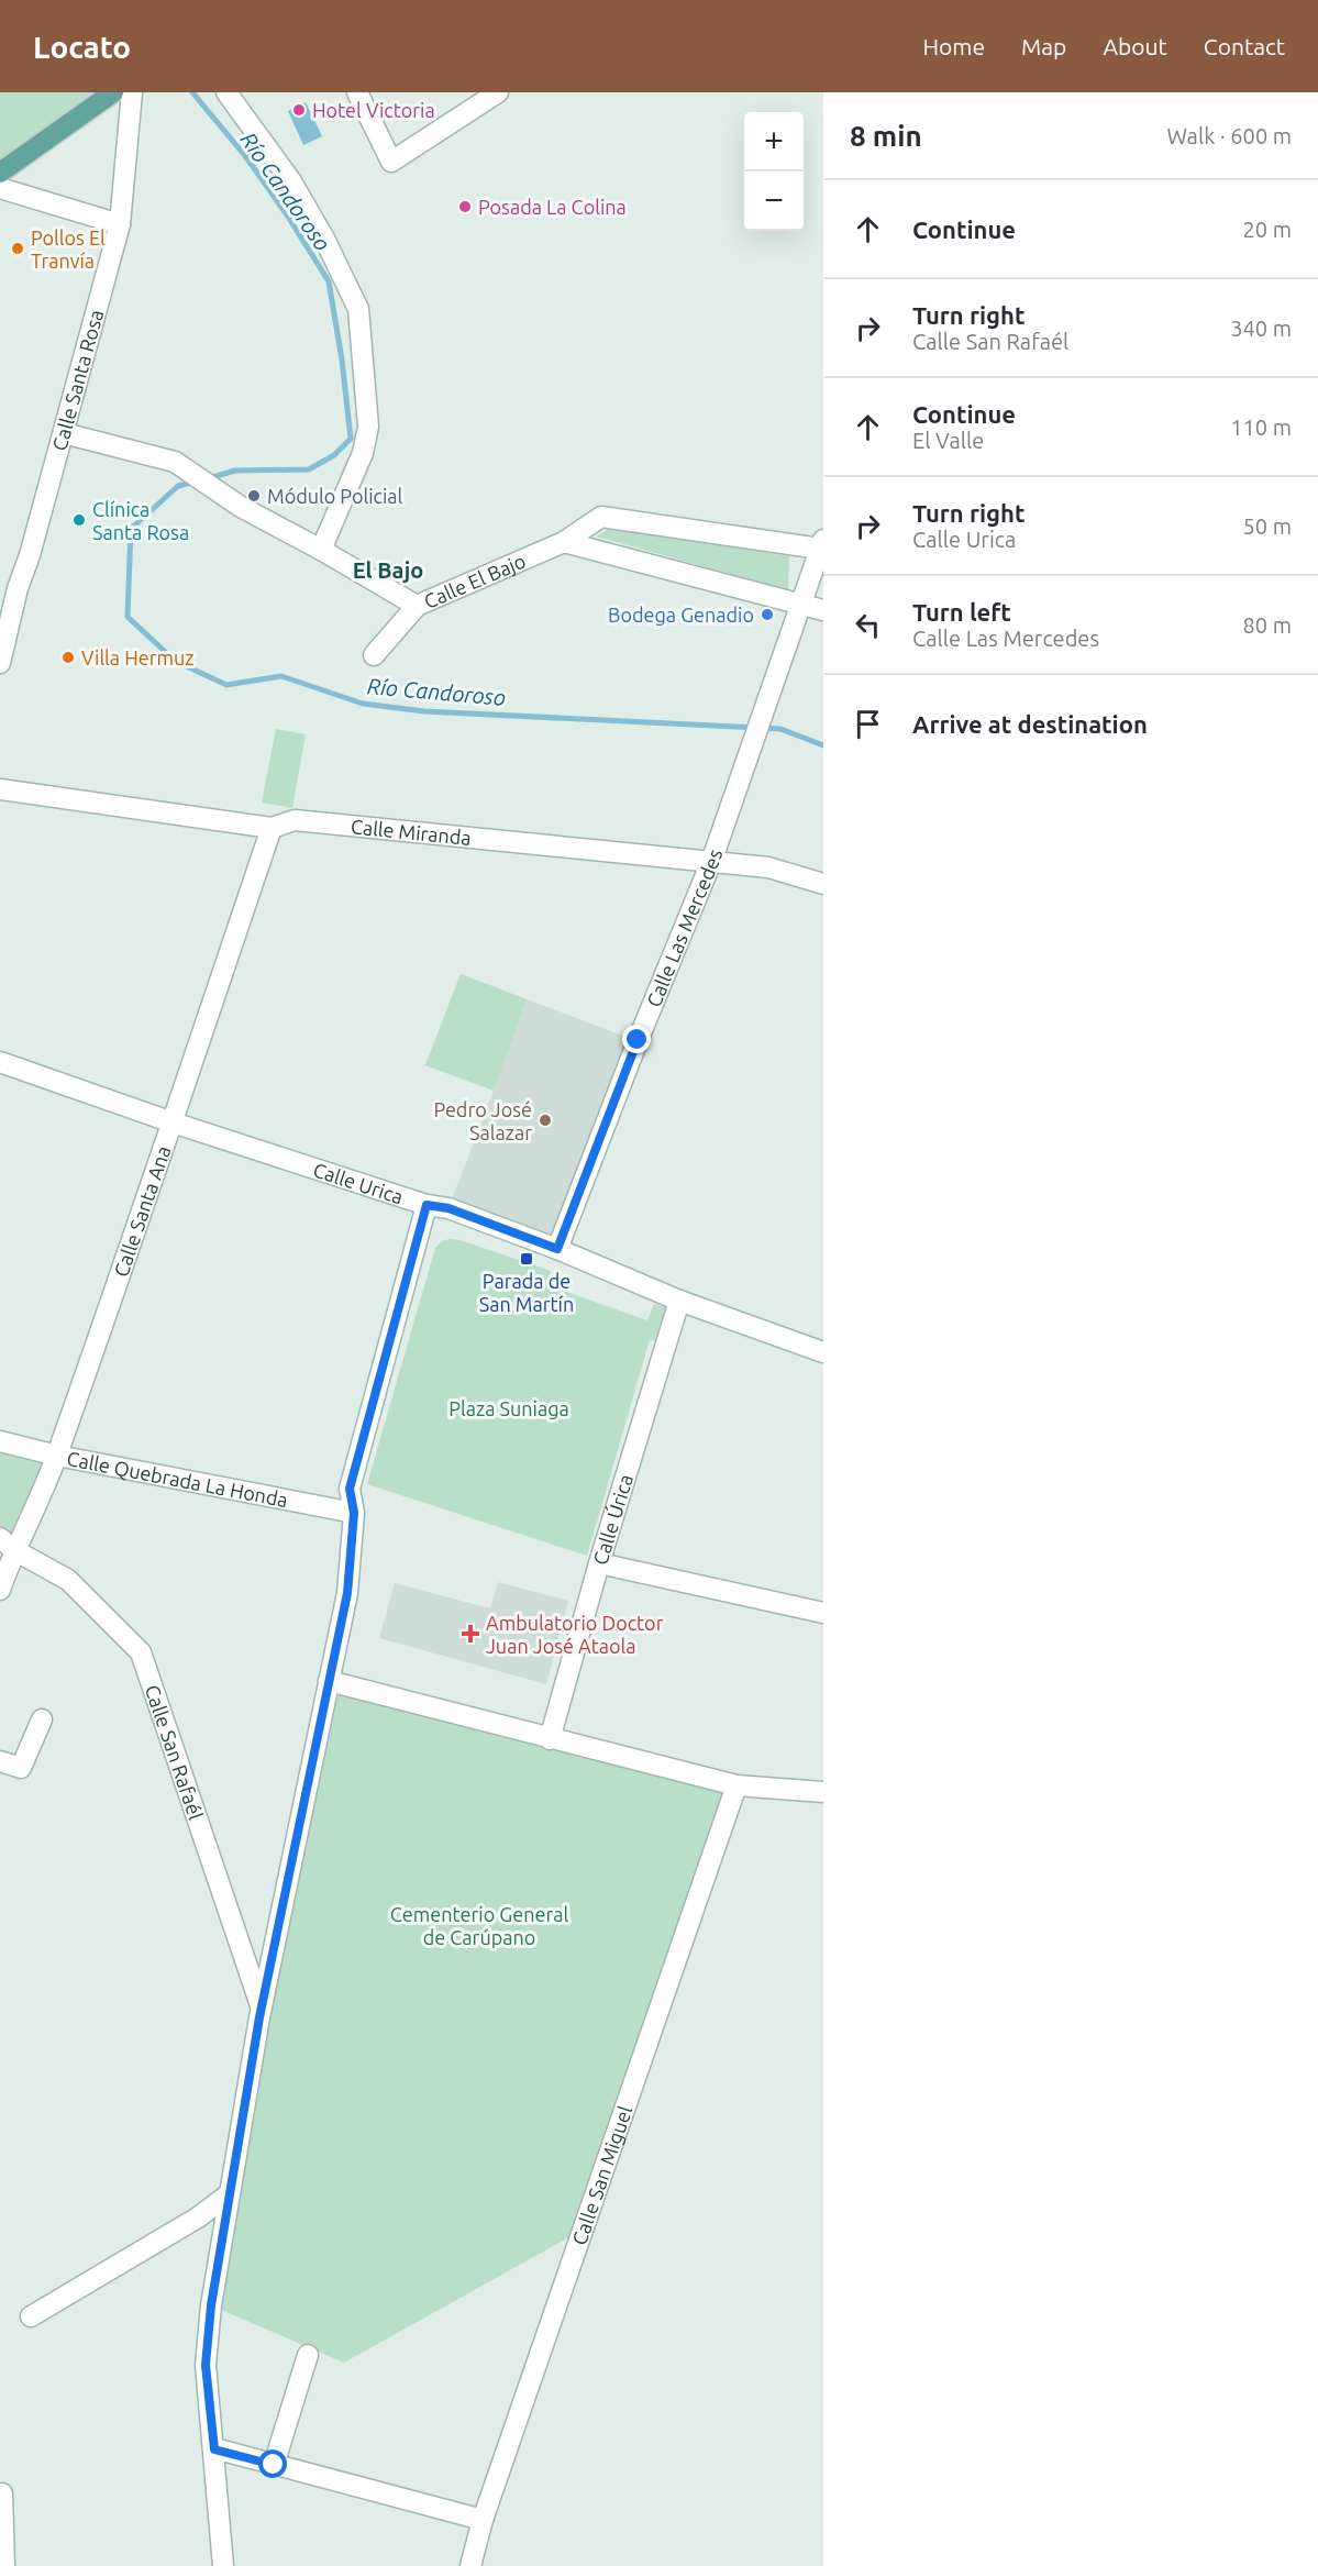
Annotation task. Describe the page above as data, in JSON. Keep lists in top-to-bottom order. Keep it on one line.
{"streets":{"street":["Calle Santa Rosa","Calle El Bajo","Calle Miranda","Calle Las Mercedes","Calle Urica","Calle Santa Ana","Calle Quebrada La Honda","Calle Úrica","Calle San Rafaél","Calle San Miguel"]},"crossings":[["Calle Santa Rosa","Calle El Bajo"],["Calle El Bajo","Calle Las Mercedes"],["Calle Miranda","Calle Las Mercedes"],["Calle Miranda","Calle Santa Ana"],["Calle Las Mercedes","Calle Urica"],["Calle Urica","Calle Santa Ana"],["Calle Urica","Calle Úrica"],["Calle Urica","Calle San Rafaél"],["Calle Santa Ana","Calle Quebrada La Honda"],["Calle Santa Ana","Calle San Rafaél"],["Calle Quebrada La Honda","Calle San Rafaél"]],"districts":["El Bajo"],"water":["Río Candoroso"],"parks":["Plaza Suniaga","Cementerio General de Carúpano"],"places":{"other":["Hotel Victoria","Posada La Colina","Pollos El Tranvía","Módulo Policial","Clínica Santa Rosa","Bodega Genadio","Villa Hermuz","Pedro José Salazar"],"transit":["Parada de San Martín"],"health":["Ambulatorio Doctor Juan José Ataola"]},"page":{"header":"Locato","nav":["Home","Map","About","Contact"],"heading":["8 min","Walk · 600 m"],"map_buttons":["+","−"],"list":[["Continue","20 m"],["Turn right","Calle San Rafaél","340 m"],["Continue","El Valle","110 m"],["Turn right","Calle Urica","50 m"],["Turn left","Calle Las Mercedes","80 m"],"Arrive at destination"]}}
